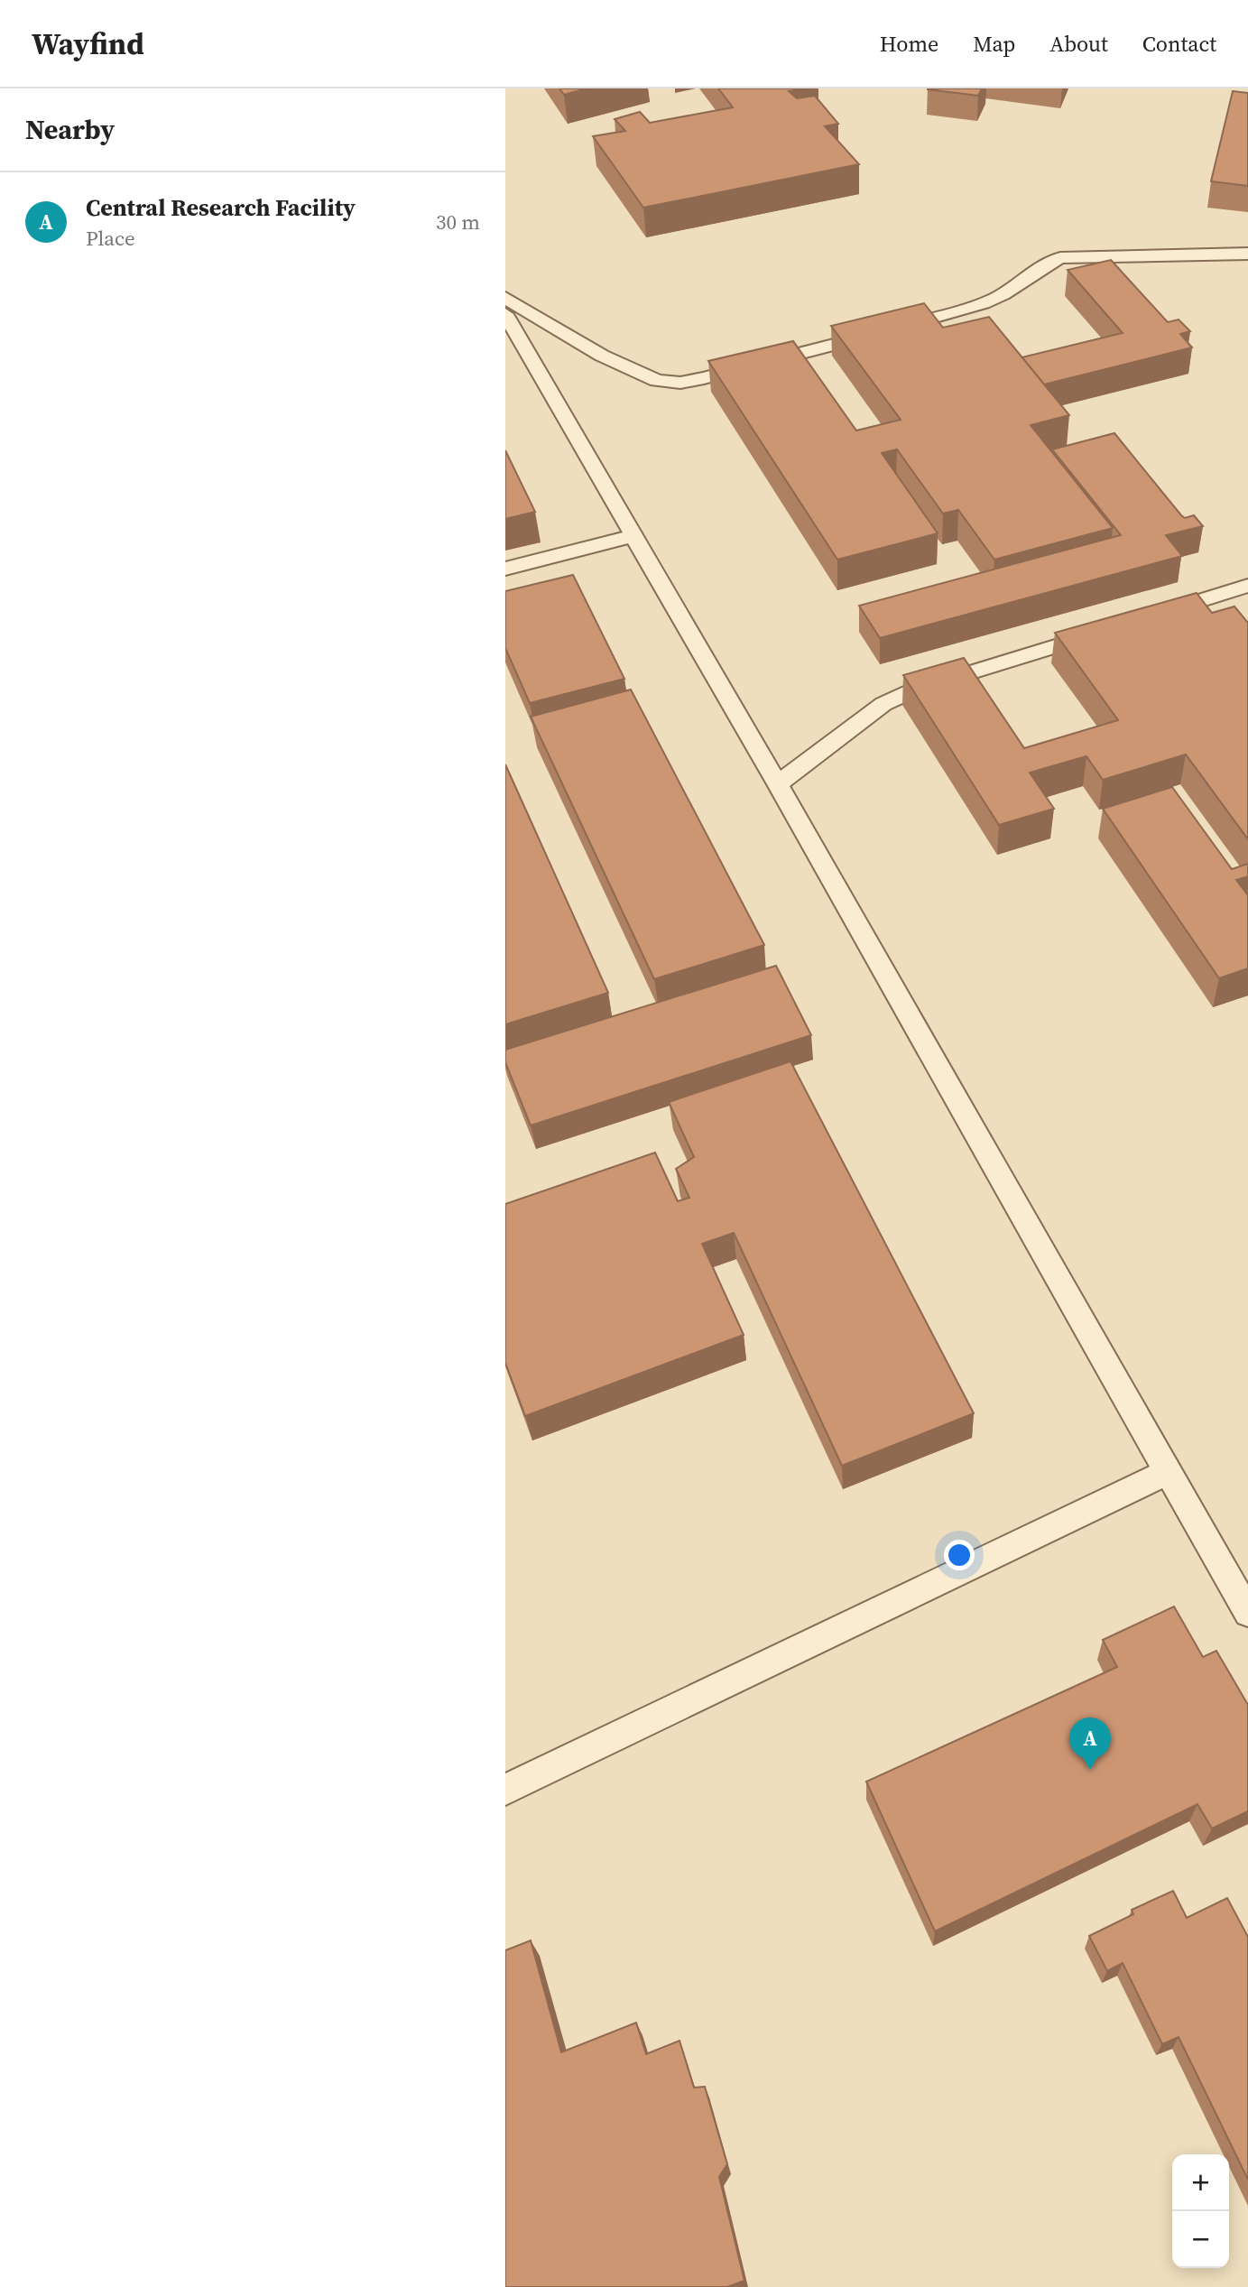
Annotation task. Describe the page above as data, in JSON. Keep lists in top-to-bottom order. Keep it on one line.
{"page":{"header":"Wayfind","nav":["Home","Map","About","Contact"],"heading":"Nearby","list":[{"mark":"A","name":"Central Research Facility","note":"Place","value":"30 m"}],"pins":"A","map_buttons":["+","−"]}}
